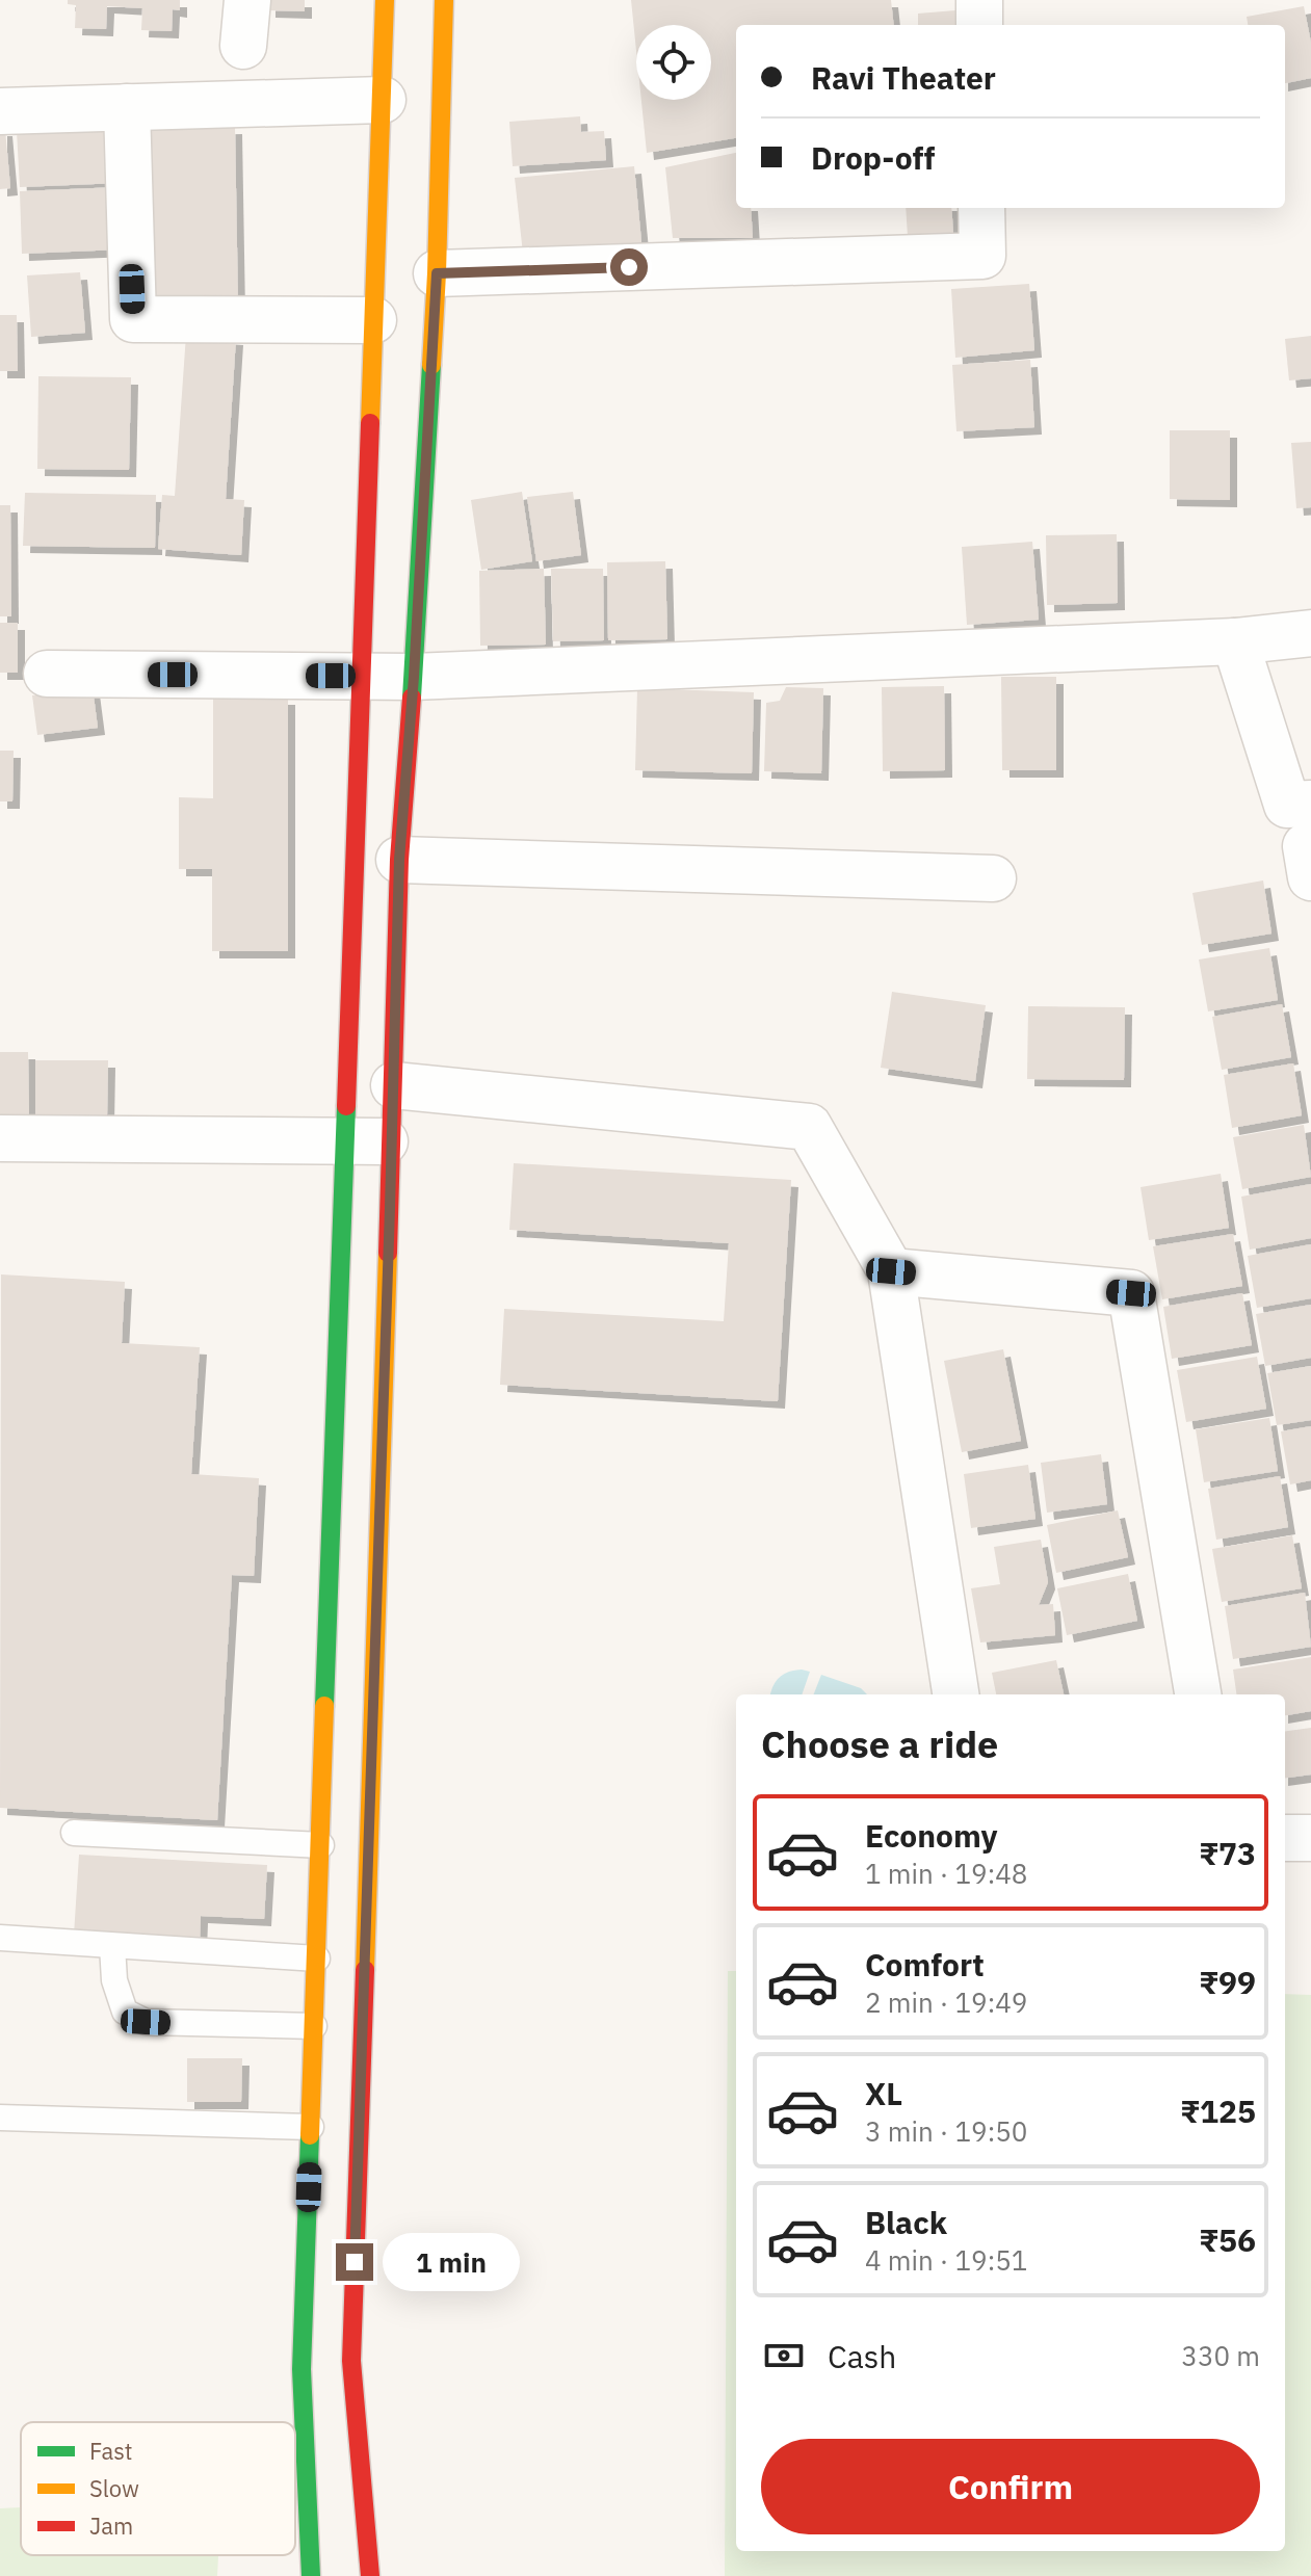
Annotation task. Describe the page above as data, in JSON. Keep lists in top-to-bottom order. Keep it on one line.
{"legend":["Fast","Slow","Jam"],"page":{"banner":["Ravi Theater","Drop-off"],"heading":"Choose a ride","list":[{"name":"Economy","note":"1 min · 19:48","value":"₹73"},{"name":"Comfort","note":"2 min · 19:49","value":"₹99"},{"name":"XL","note":"3 min · 19:50","value":"₹125"},{"name":"Black","note":"4 min · 19:51","value":"₹56"}],"bubble":"1 min","pay":["Cash","330 m"],"buttons":"Confirm"}}
